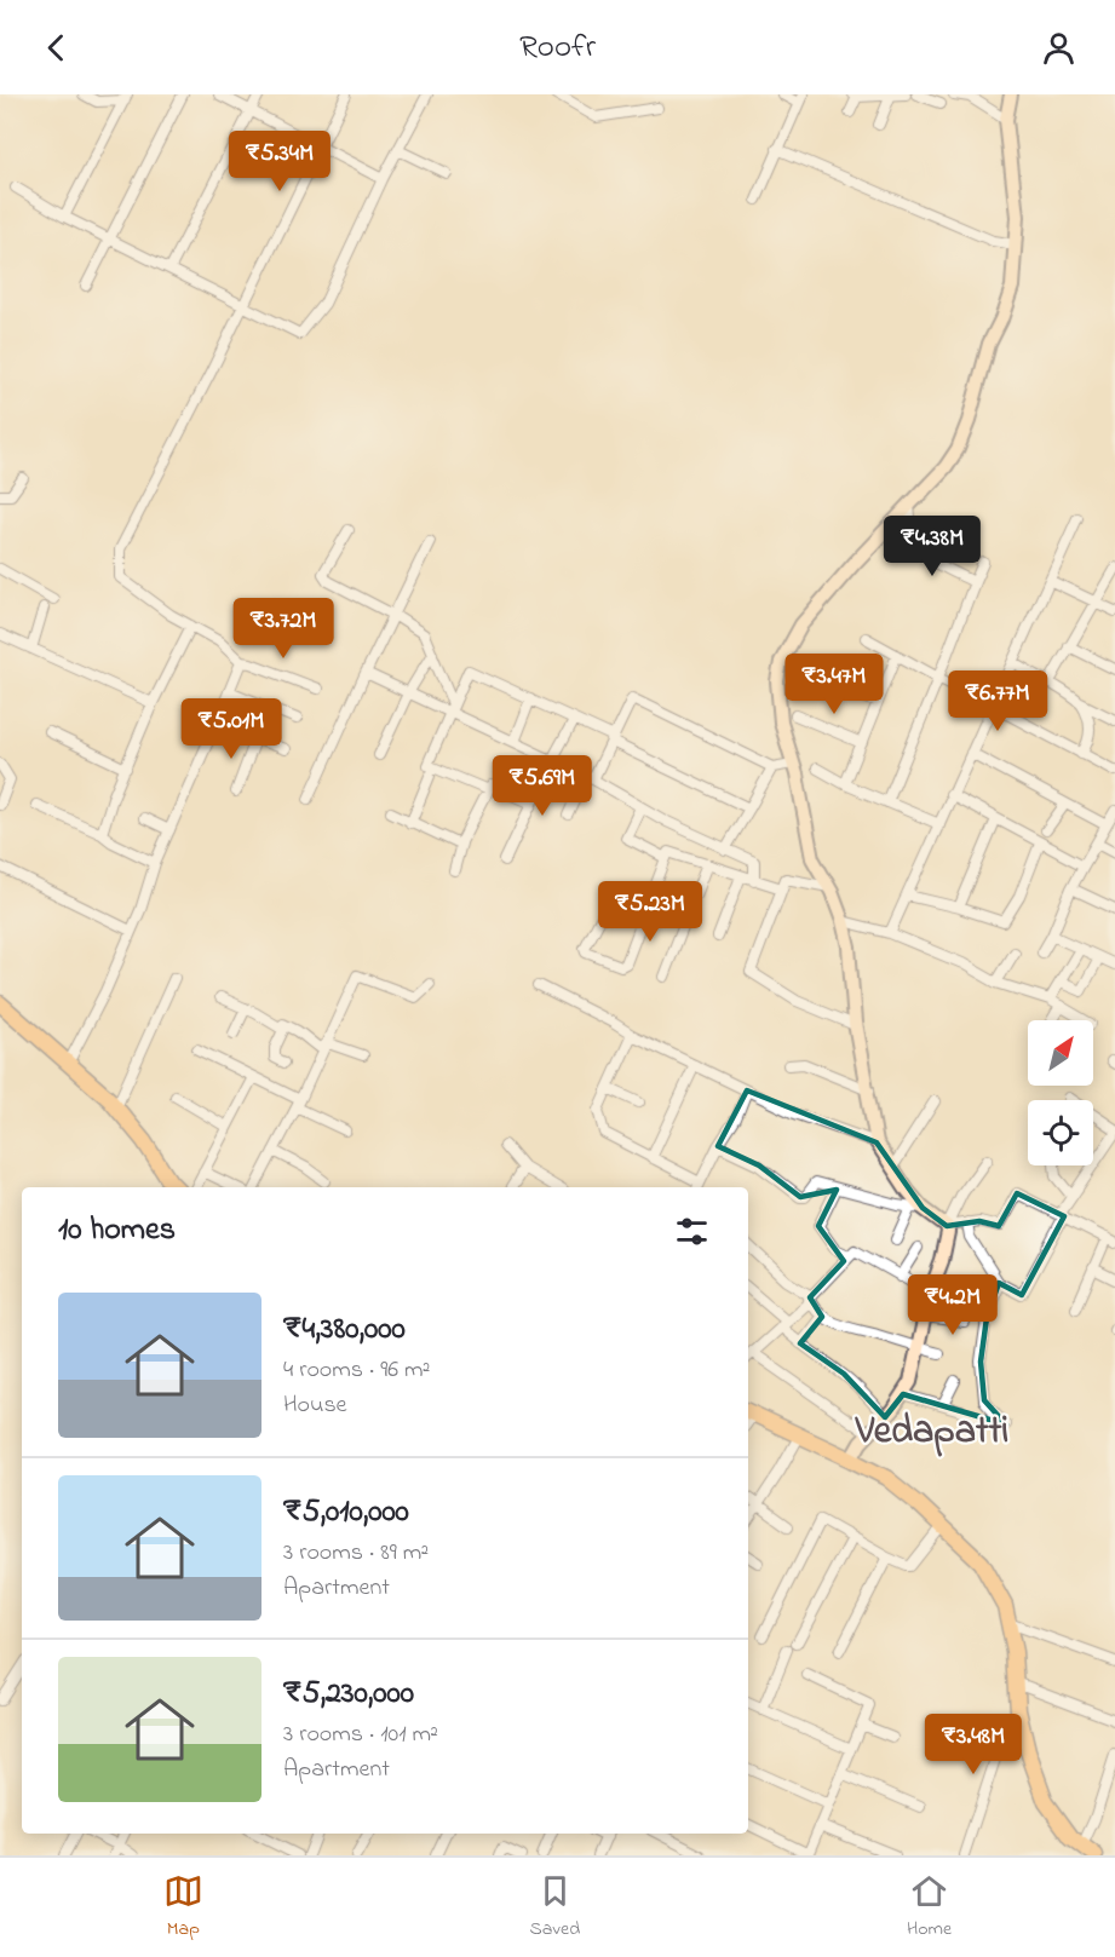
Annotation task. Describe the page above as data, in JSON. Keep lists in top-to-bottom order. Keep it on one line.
{"districts":["Vedapatti"],"north":"top right","page":{"header":"Roofr","price":["₹5.34M","₹4.38M","₹3.72M","₹3.47M","₹6.77M","₹5.01M","₹5.69M","₹5.23M","₹4.2M","₹3.48M"],"heading":"10 homes","list":[{"name":"₹4,380,000","note":"4 rooms · 96 m² · House"},{"name":"₹5,010,000","note":"3 rooms · 89 m² · Apartment"},{"name":"₹5,230,000","note":"3 rooms · 101 m² · Apartment"}],"tabs":["Map","Saved","Home"]}}
